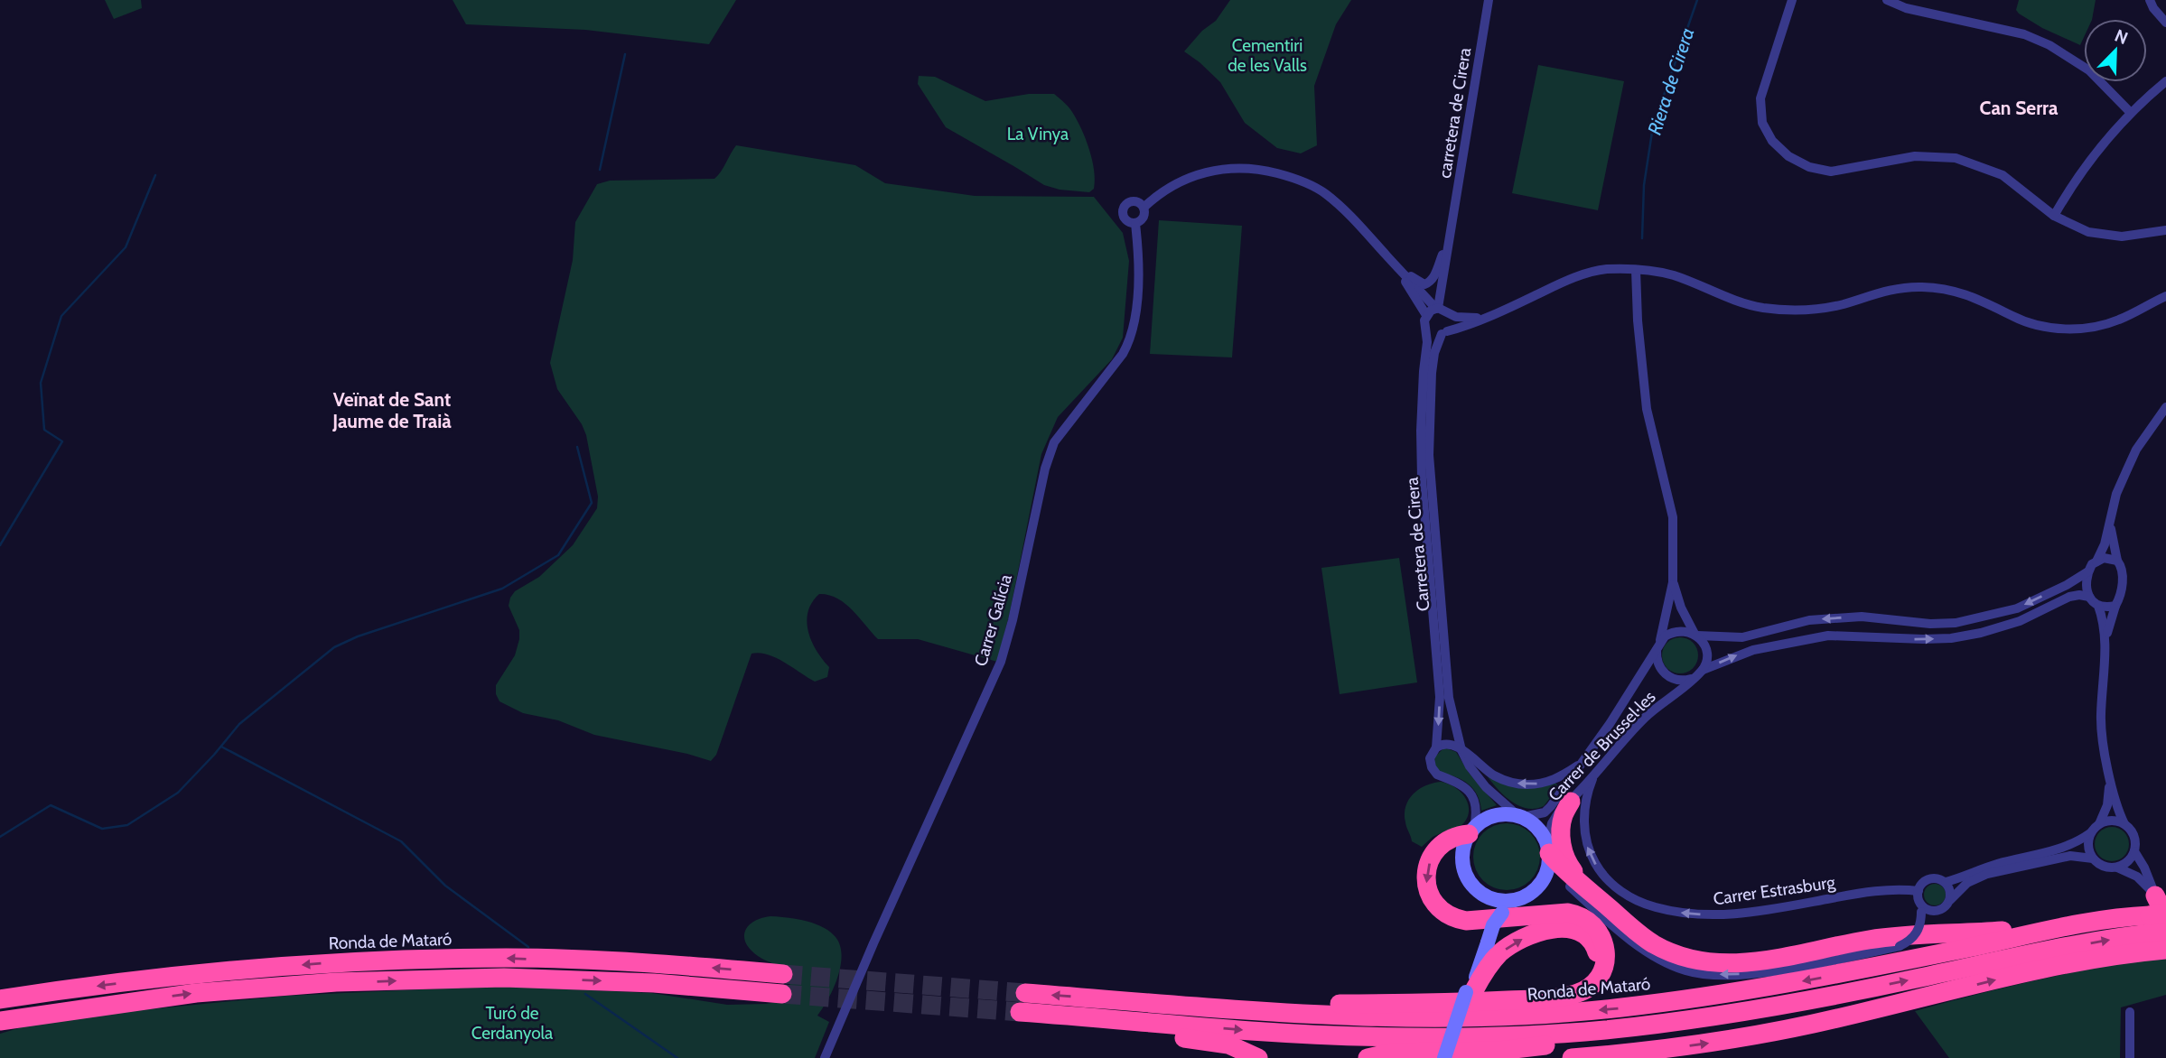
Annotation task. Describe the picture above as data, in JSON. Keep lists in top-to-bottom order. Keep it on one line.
{"streets":{"highway":["Ronda de Mataró"],"street":["carretera de Cirera","Carretera de Cirera","Carrer Galícia","Carrer de Brussel·les","Carrer Estrasburg"]},"crossings":[["carretera de Cirera","Carretera de Cirera"],["Carretera de Cirera","Carrer de Brussel·les"],["Carrer de Brussel·les","Carrer Estrasburg"]],"districts":["Can Serra","Veïnat de Sant Jaume de Traià"],"water":["Riera de Cirera"],"parks":["Cementiri de les Valls","La Vinya","Turó de Cerdanyola"],"north":"top right"}
